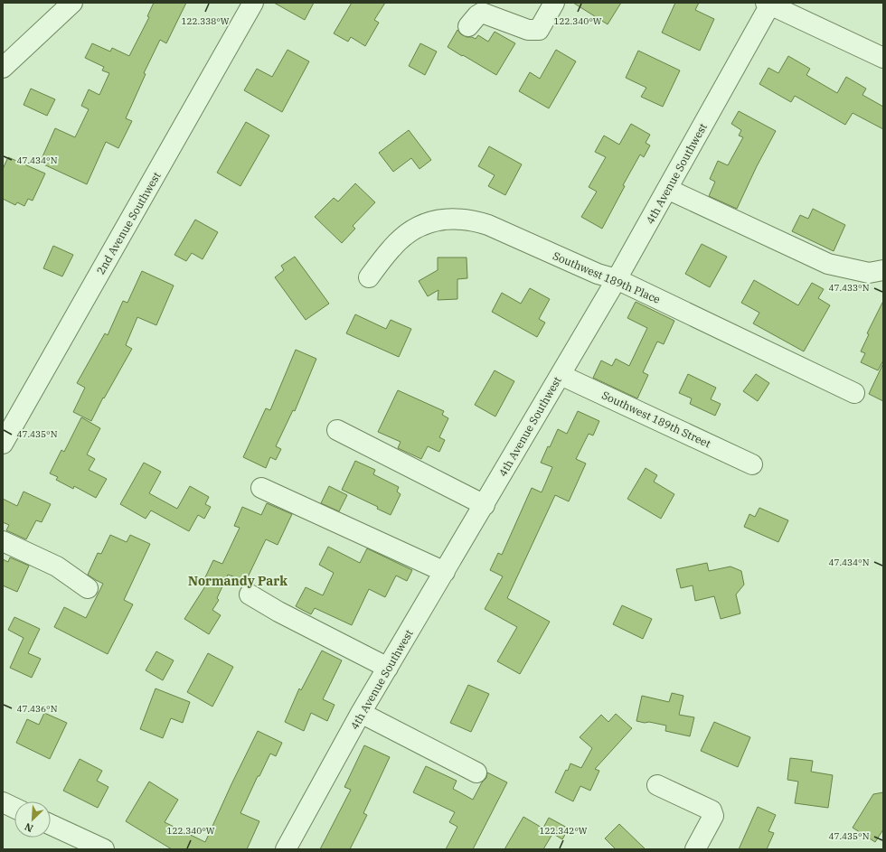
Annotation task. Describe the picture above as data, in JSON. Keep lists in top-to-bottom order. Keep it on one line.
{"streets":{"street":["4th Avenue Southwest","2nd Avenue Southwest","Southwest 189th Place","Southwest 189th Street"]},"crossings":[["4th Avenue Southwest","Southwest 189th Place"],["4th Avenue Southwest","Southwest 189th Street"]],"districts":["Normandy Park"],"north":"bottom left","coordinates":["122.340°W","122.338°W","47.434°N","47.433°N","47.435°N","47.436°N","122.342°W"]}
